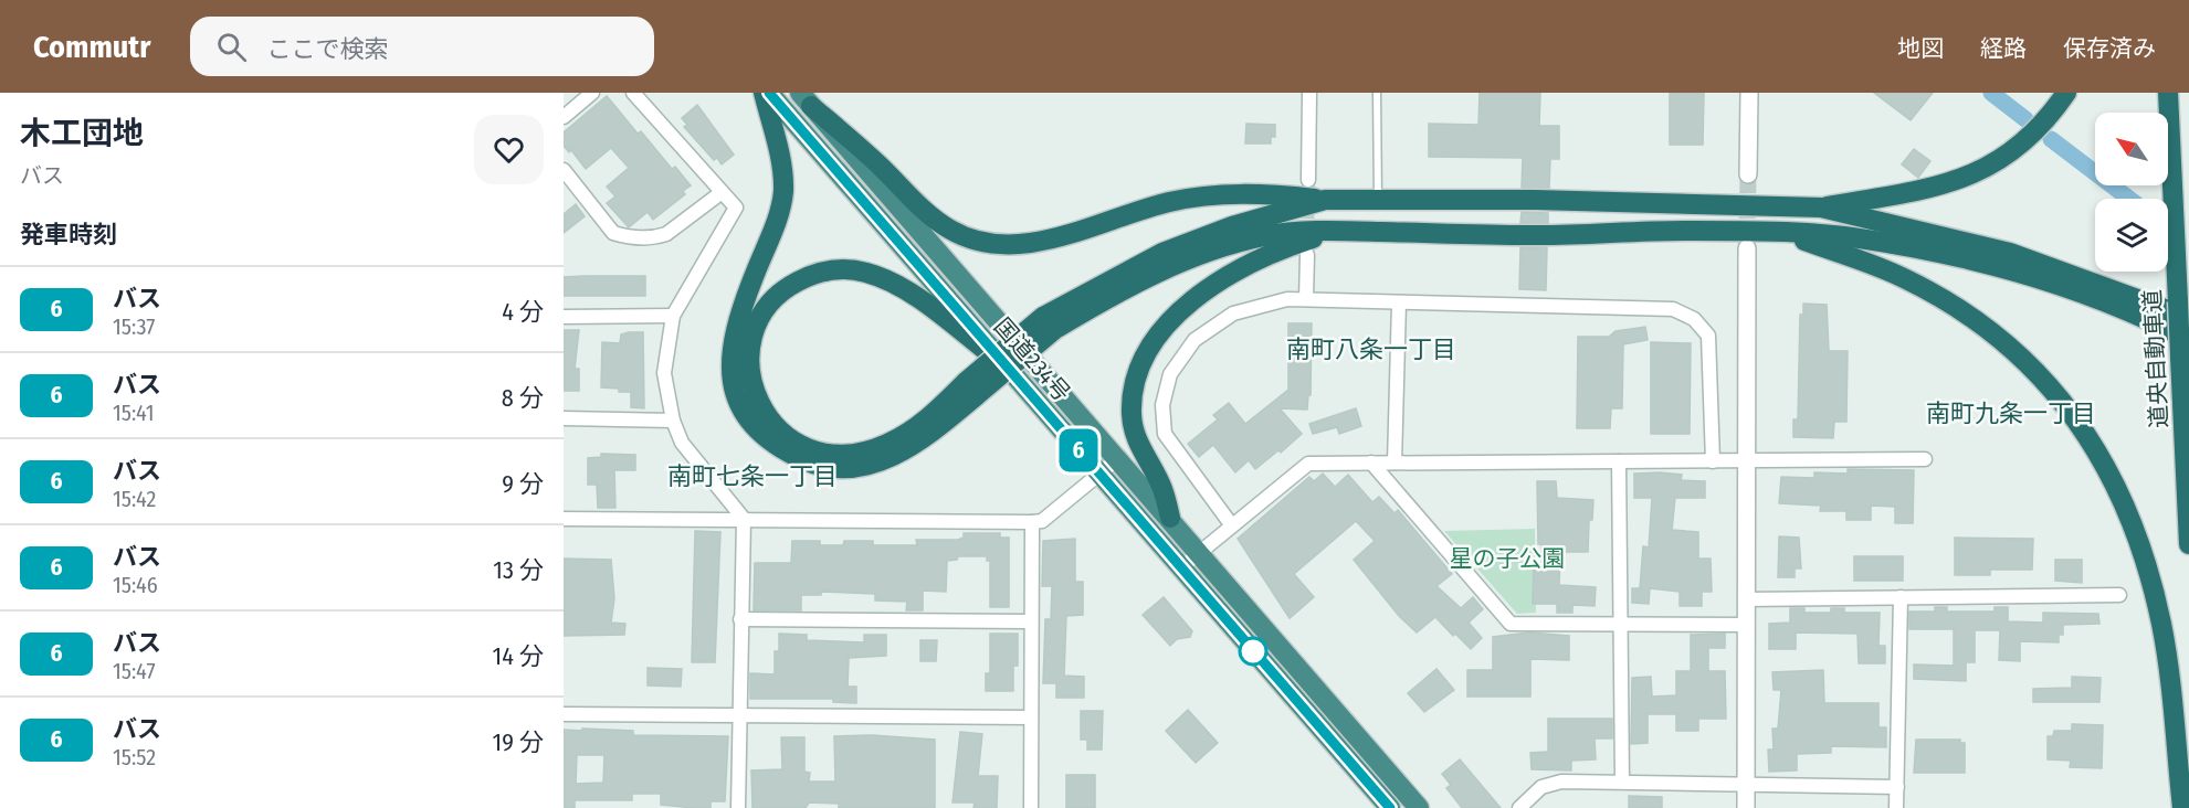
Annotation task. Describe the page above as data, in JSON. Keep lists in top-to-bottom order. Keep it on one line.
{"streets":{"highway":["道央自動車道","国道234号"]},"districts":["南町八条一丁目","南町九条一丁目","南町七条一丁目"],"parks":["星の子公園"],"lines":["bus line 6"],"north":"top left","page":{"header":"Commutr","search":"ここで検索","nav":["地図","経路","保存済み"],"heading":[["木工団地","バス"],"発車時刻"],"on_map":"6","list":[{"mark":"6","name":"バス","note":"15:37","value":"4 分"},{"mark":"6","name":"バス","note":"15:41","value":"8 分"},{"mark":"6","name":"バス","note":"15:42","value":"9 分"},{"mark":"6","name":"バス","note":"15:46","value":"13 分"},{"mark":"6","name":"バス","note":"15:47","value":"14 分"},{"mark":"6","name":"バス","note":"15:52","value":"19 分"}]}}
